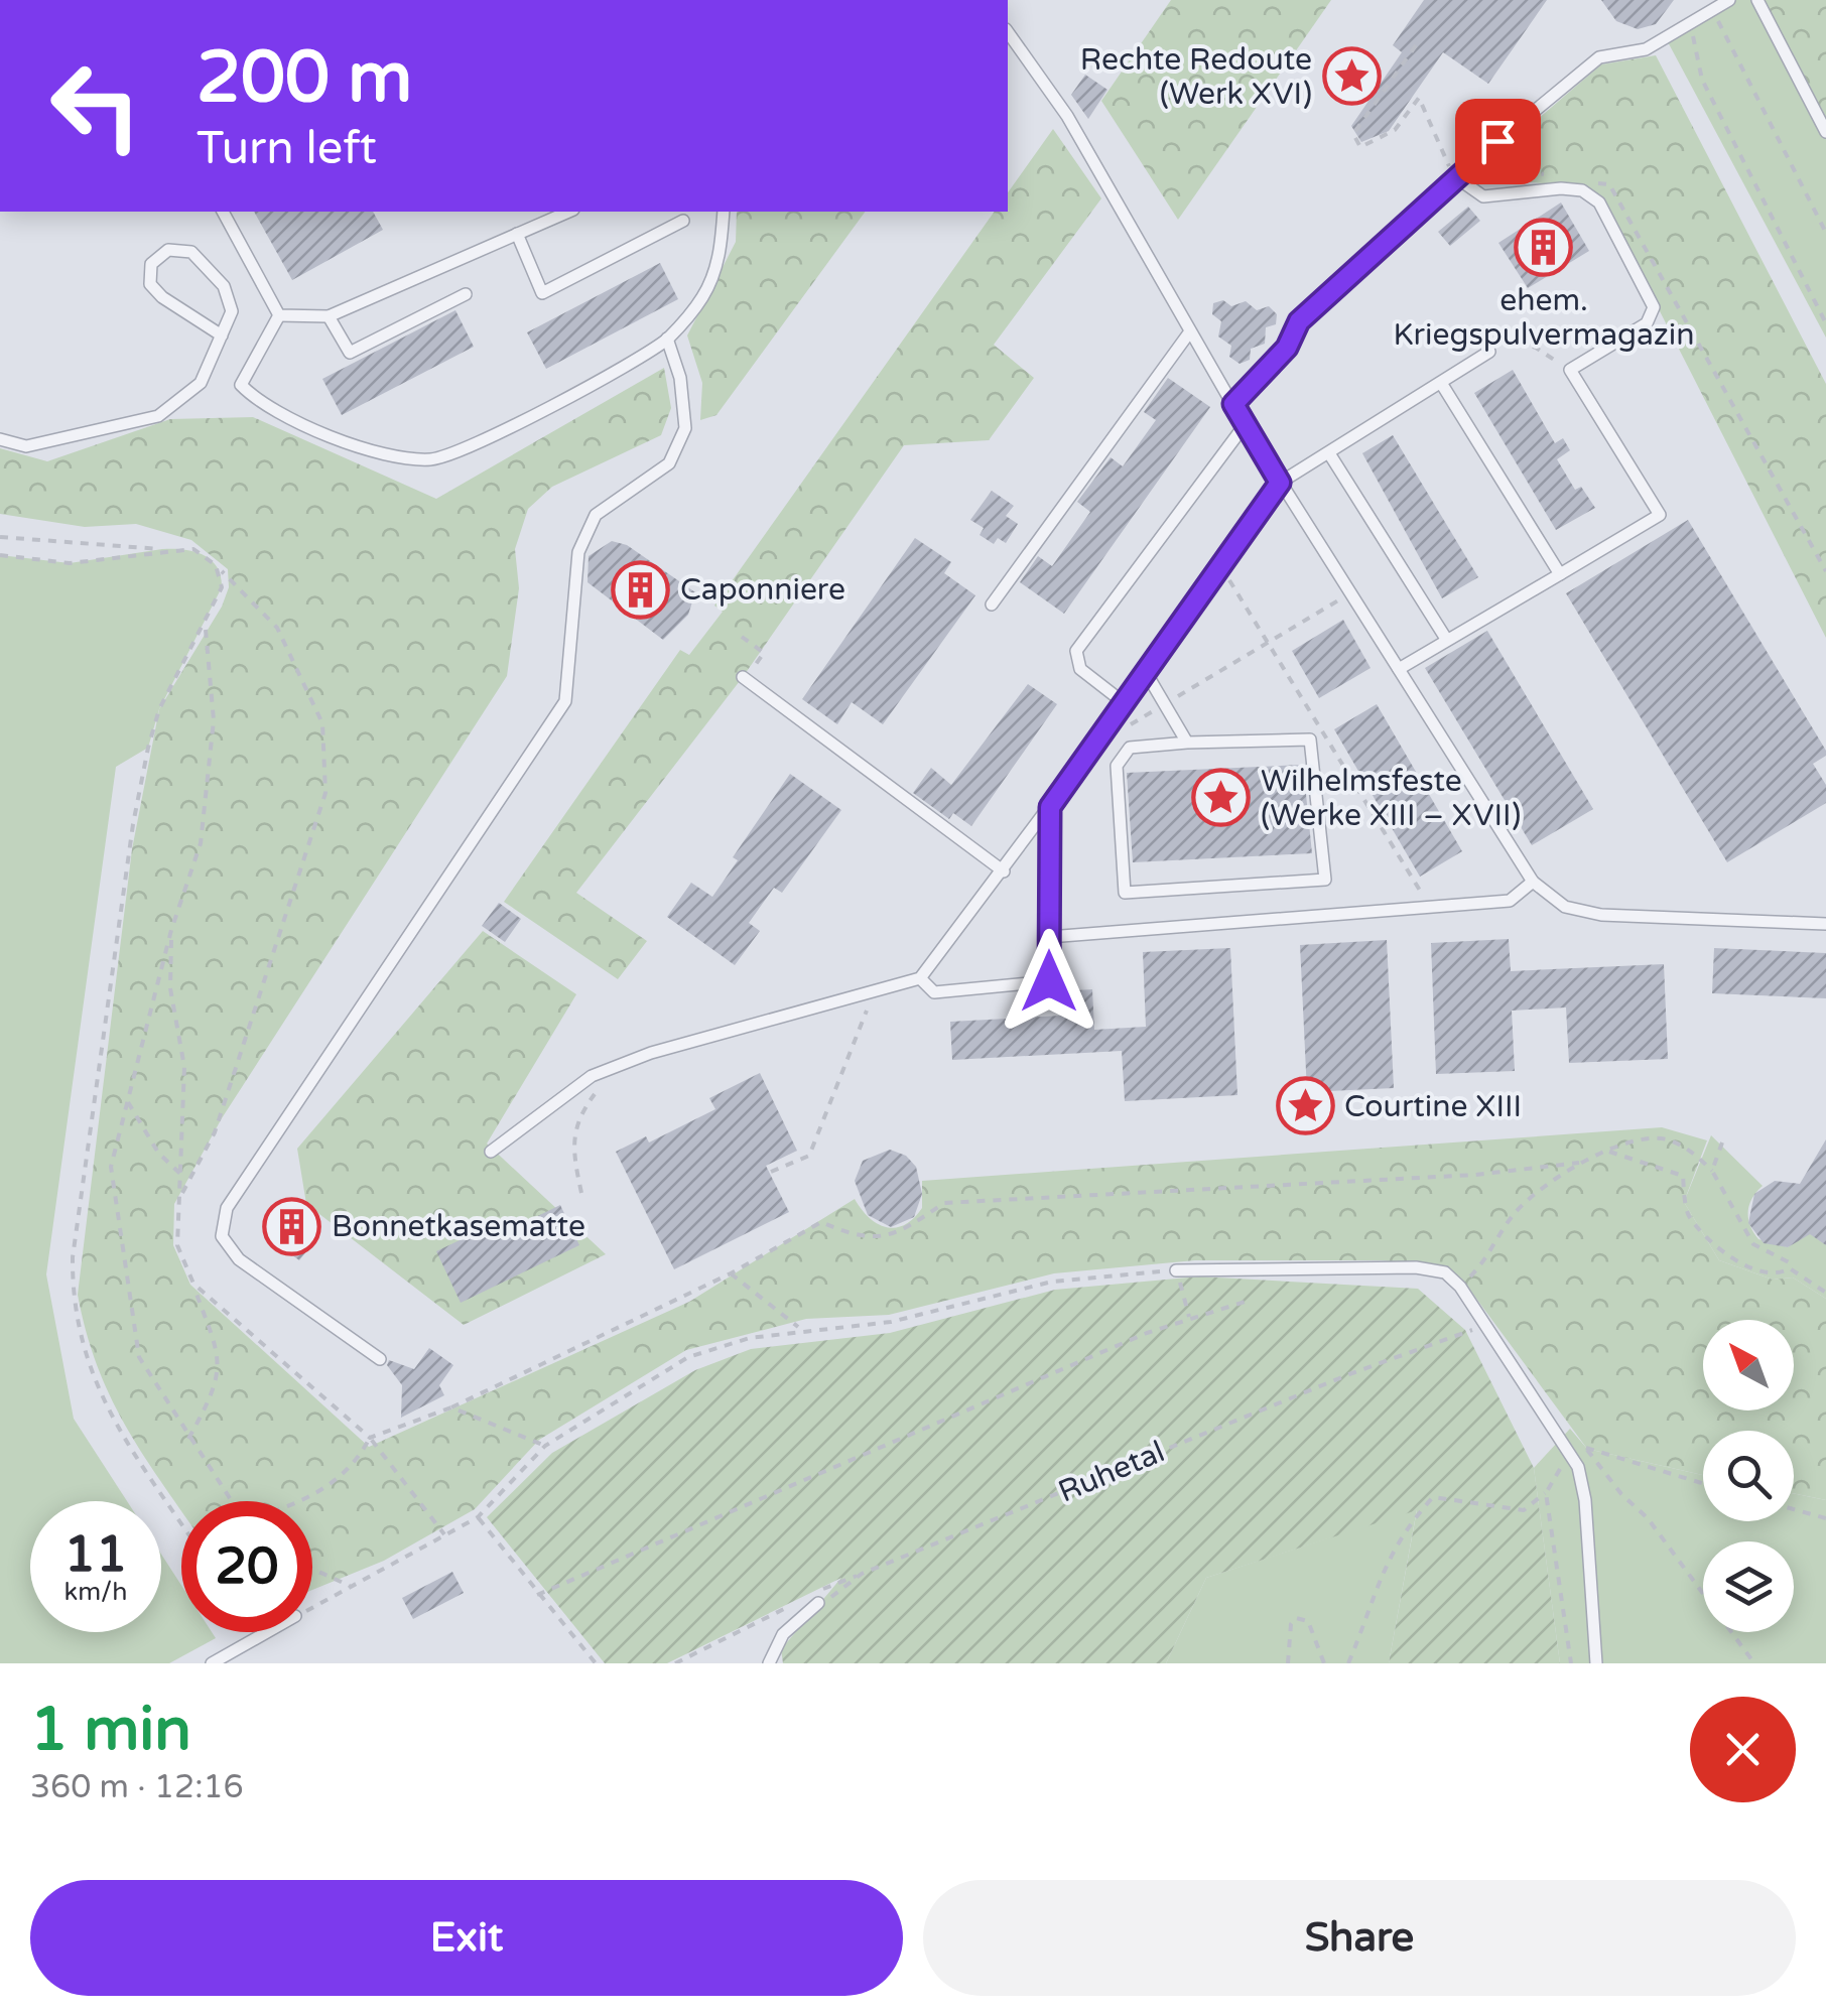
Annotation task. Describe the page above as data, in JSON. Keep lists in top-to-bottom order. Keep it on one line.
{"streets":{"path":["Ruhetal"]},"places":{"place":["Rechte Redoute (Werk XVI)","Wilhelmsfeste (Werke XIII – XVII)","Courtine XIII"],"building":["ehem. Kriegspulvermagazin","Caponniere","Bonnetkasematte"]},"north":"top left","page":{"turn":["200 m","Turn left"],"speed":"11 km/h","limit":"20","heading":["1 min","360 m · 12:16"],"buttons":["Exit","Share"]}}
